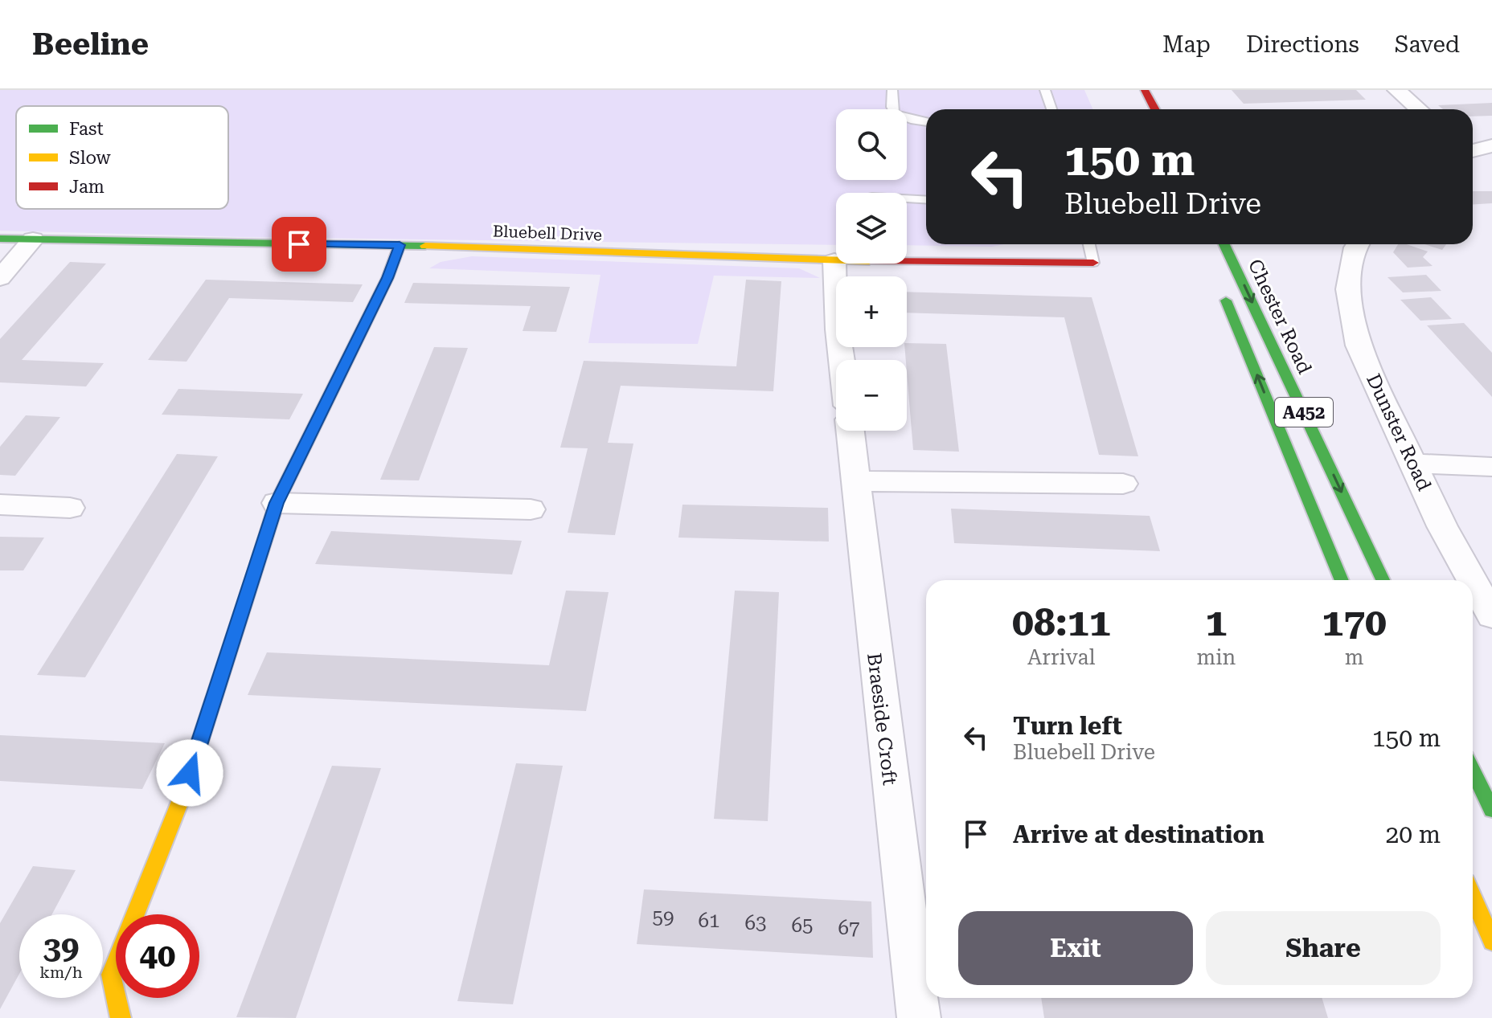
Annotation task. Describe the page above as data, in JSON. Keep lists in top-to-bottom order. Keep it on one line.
{"streets":{"main road":["Bluebell Drive","Chester Road","A452"],"street":["Dunster Road","Braeside Croft"]},"house_numbers":["59","61","63","65","67"],"legend":["Fast","Slow","Jam"],"page":{"header":"Beeline","nav":["Map","Directions","Saved"],"map_buttons":["+","−"],"turn":["150 m","Bluebell Drive"],"eta":["08:11","Arrival","1","min","170","m"],"list":[{"name":"Turn left","note":"Bluebell Drive","value":"150 m"},{"name":"Arrive at destination","value":"20 m"}],"buttons":["Exit","Share"],"speed":"39 km/h","limit":"40"}}
